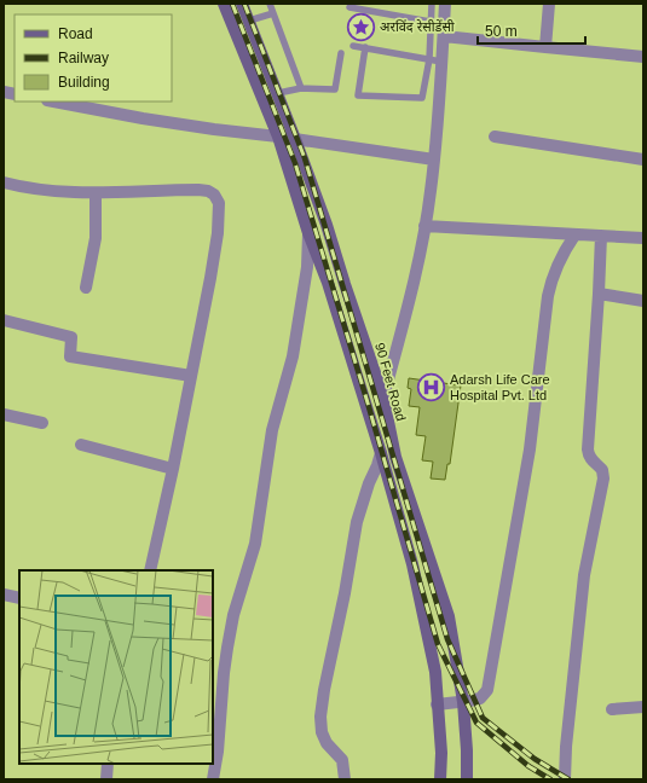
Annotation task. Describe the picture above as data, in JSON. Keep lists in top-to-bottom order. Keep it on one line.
{"streets":{"main road":["90 Feet Road"]},"places":{"place":["अरविंद रेसीडेंसी"],"hospital":["Adarsh Life Care Hospital Pvt. Ltd"]},"legend":["Road","Railway","Building"],"scale_bar":"50 m"}
